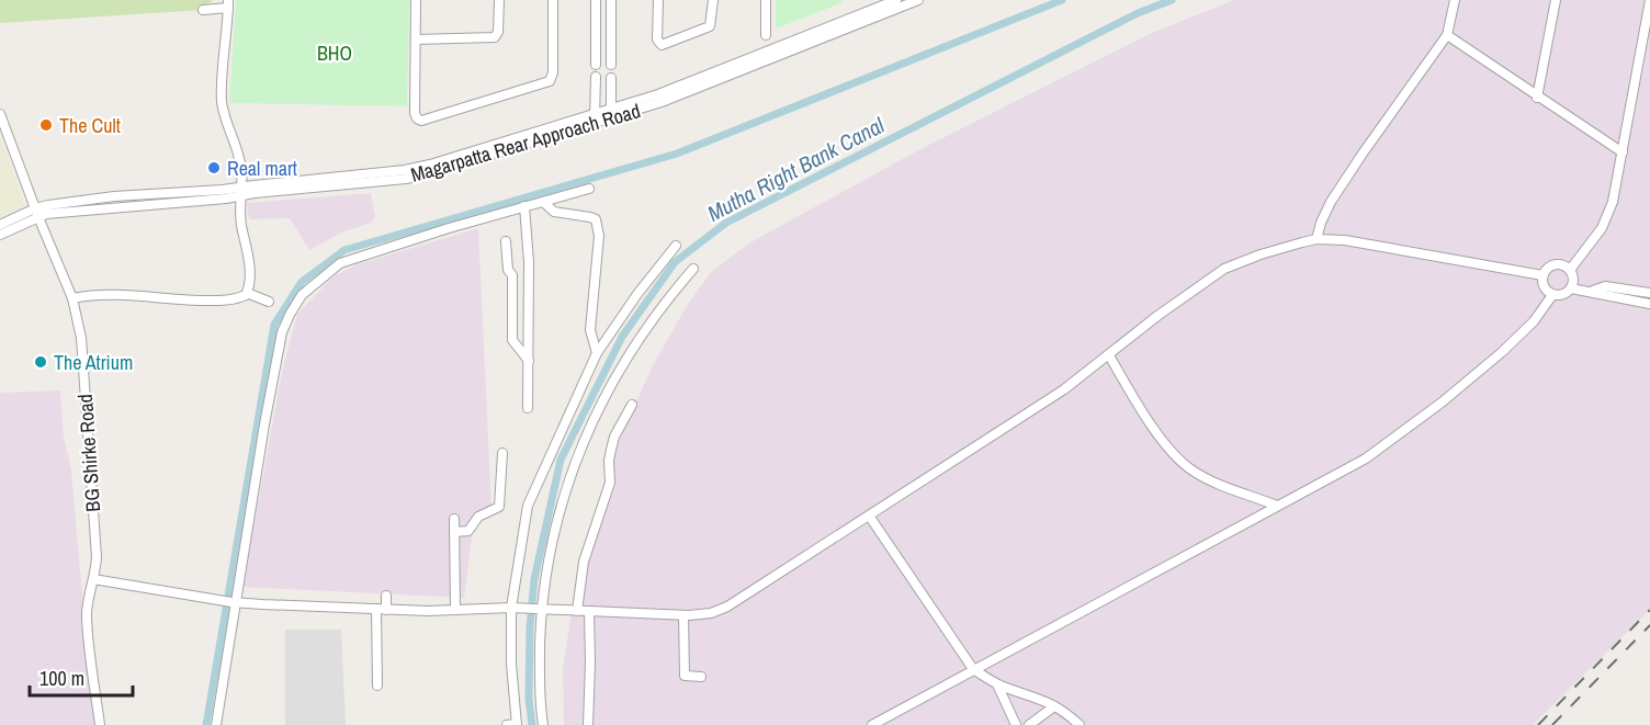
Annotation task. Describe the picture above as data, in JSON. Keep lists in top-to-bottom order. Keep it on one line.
{"streets":{"street":["Magarpatta Rear Approach Road","BG Shirke Road"]},"crossings":[["Magarpatta Rear Approach Road","BG Shirke Road"]],"water":["Mutha Right Bank Canal"],"parks":["BHO"],"places":["The Cult","Real mart","The Atrium"],"scale_bar":"100 m"}
